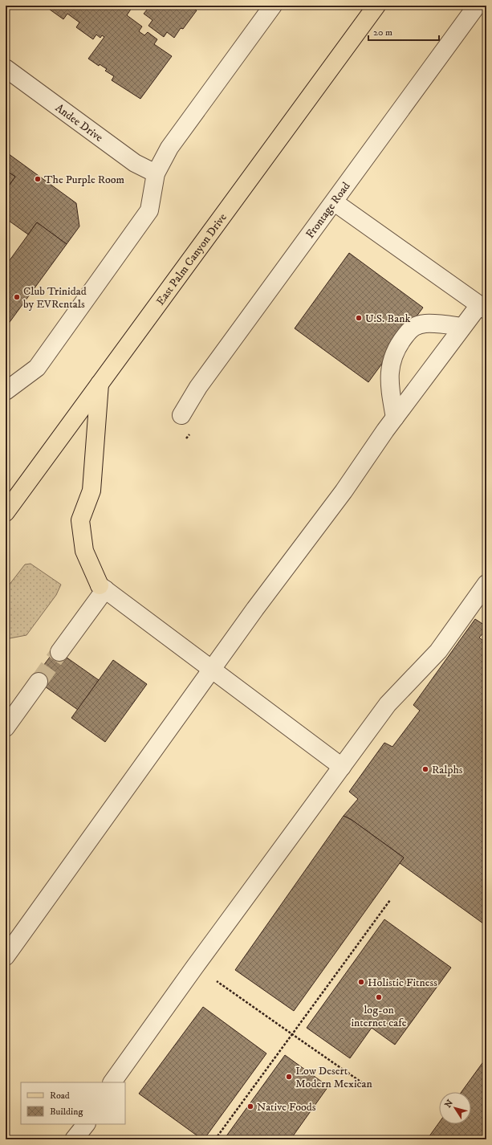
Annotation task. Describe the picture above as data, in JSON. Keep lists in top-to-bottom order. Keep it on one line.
{"streets":{"main road":["East Palm Canyon Drive"],"street":["Andee Drive","Frontage Road"]},"places":["The Purple Room","Club Trinidad by EVRentals","U.S. Bank","Ralphs","Holistic Fitness","log-on internet cafe","Low Desert Modern Mexican","Native Foods"],"legend":["Road","Building"],"scale_bar":"20 m","north":"top left"}
